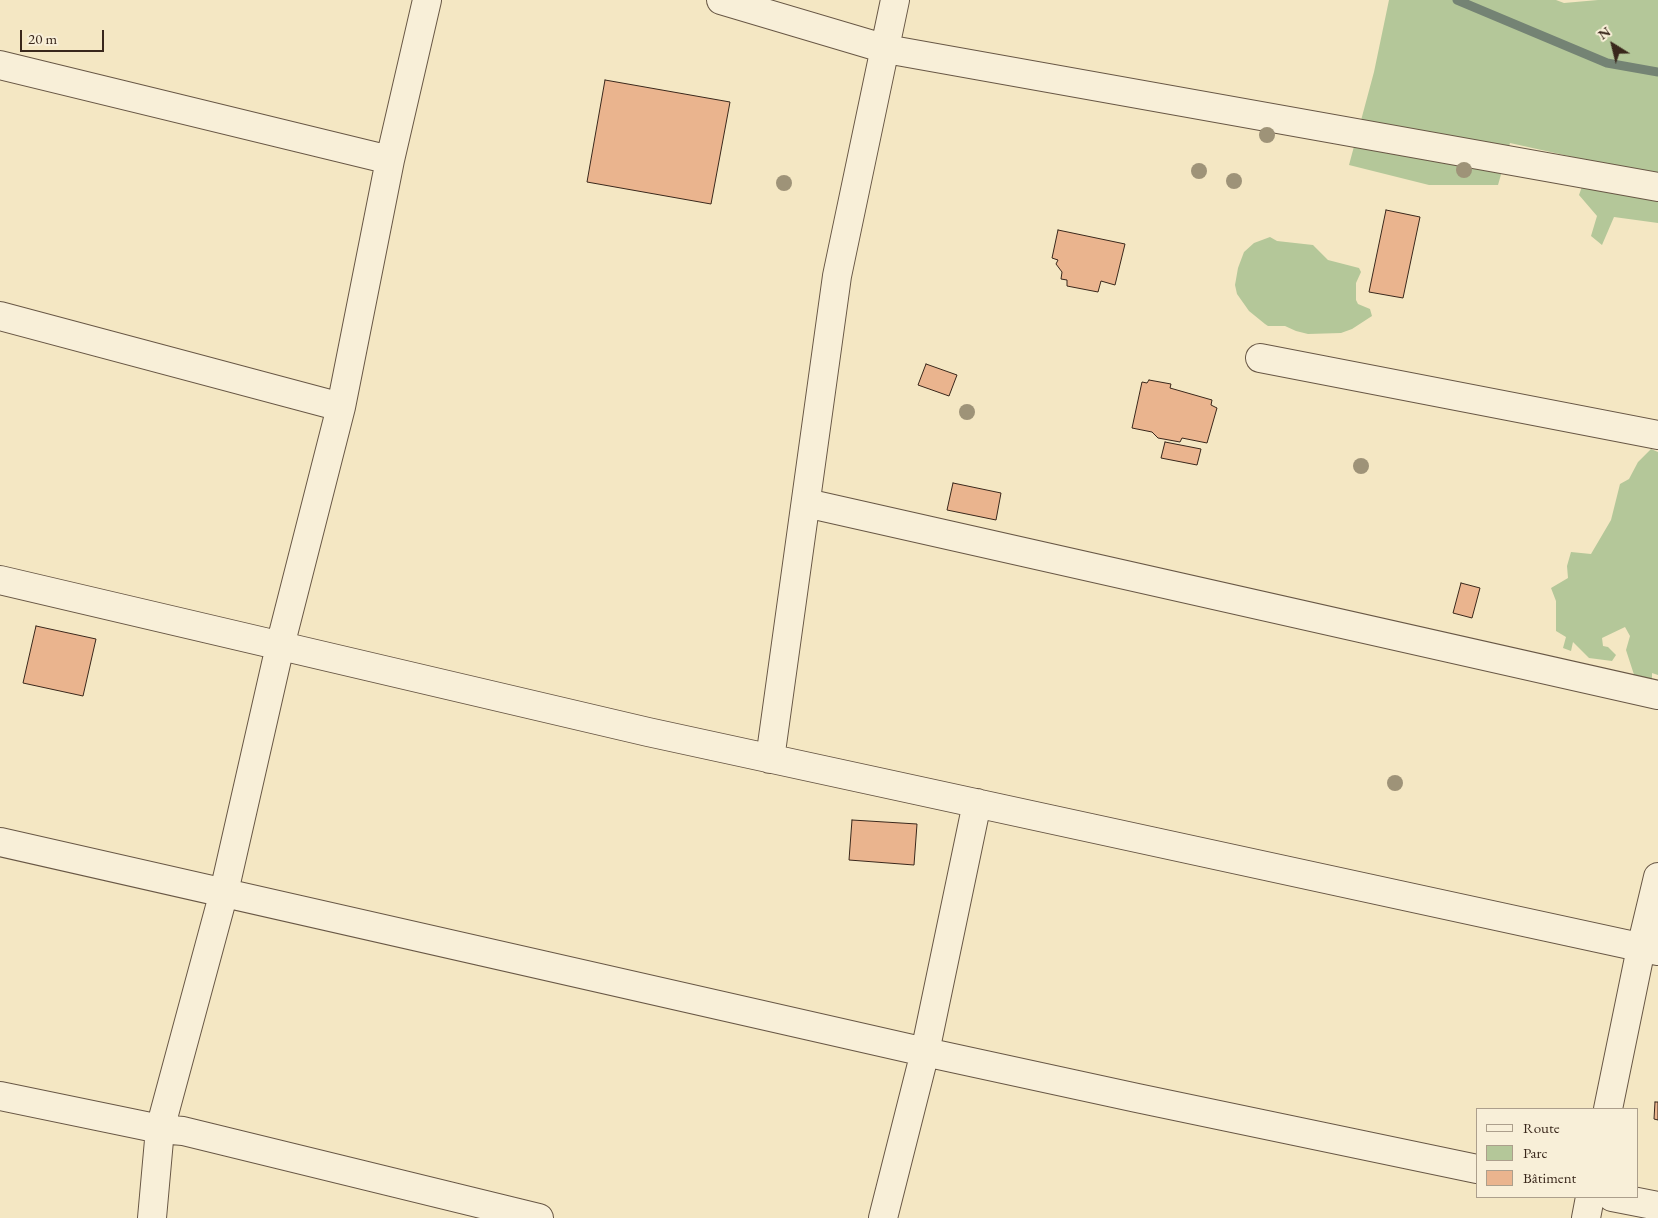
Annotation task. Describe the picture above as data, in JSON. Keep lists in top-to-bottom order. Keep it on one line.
{"legend":["Route","Parc","Bâtiment"],"scale_bar":"20 m","north":"top left"}
